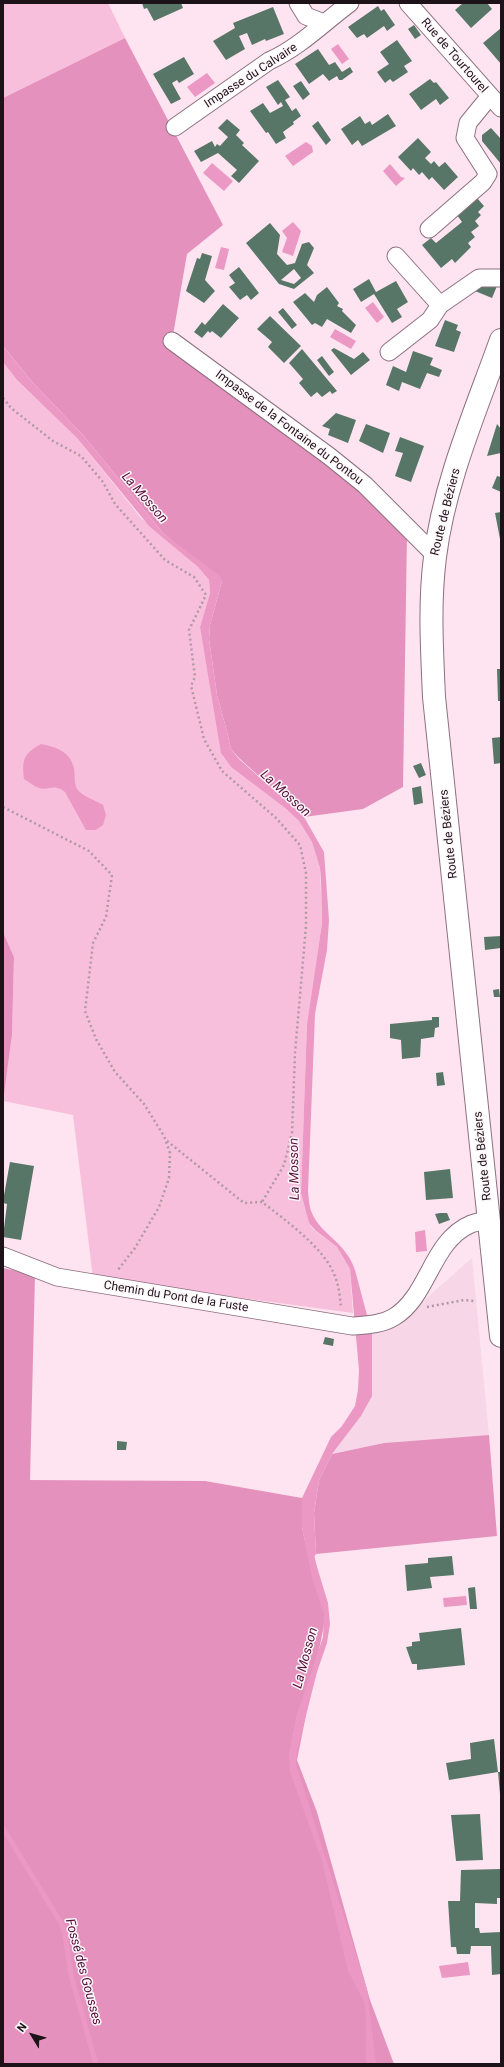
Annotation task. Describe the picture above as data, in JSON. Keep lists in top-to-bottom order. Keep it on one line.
{"streets":{"main road":["Route de Béziers"],"street":["Rue de Tourtourel","Impasse du Calvaire","Impasse de la Fontaine du Pontou","Chemin du Pont de la Fuste"]},"crossings":[["Impasse de la Fontaine du Pontou","Route de Béziers"]],"water":["La Mosson","Fossé des Gousses"],"north":"top left"}
